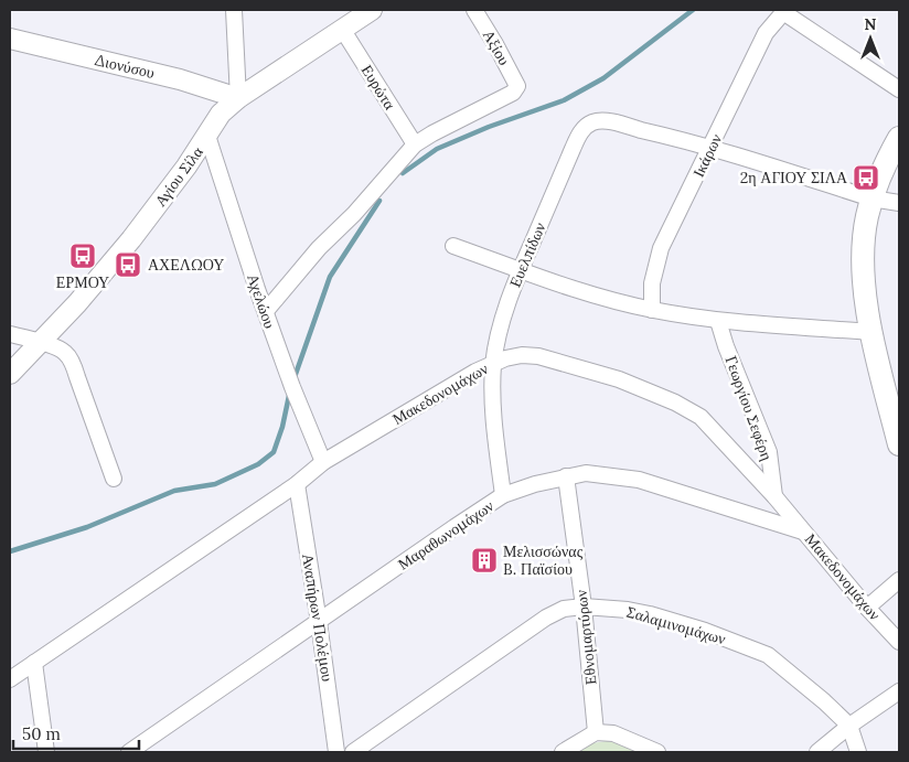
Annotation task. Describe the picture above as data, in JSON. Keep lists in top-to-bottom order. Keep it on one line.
{"streets":{"street":["Αξίου","Διονύσου","Ευρώτα","Ικάρων","Αγίου Σίλα","Ευελπίδων","Αχελώου","Μακεδονομάχων","Γεωργίου Σεφέρη","Μαραθωνομάχων","Αναπήρων Πολέμου","Σαλαμινομάχων","Εθνομαρτύρων"]},"crossings":[["Αξίου","Ευρώτα"],["Διονύσου","Αγίου Σίλα"],["Ευρώτα","Αγίου Σίλα"],["Ικάρων","Ευελπίδων"],["Αγίου Σίλα","Αχελώου"],["Ευελπίδων","Μακεδονομάχων"],["Ευελπίδων","Μαραθωνομάχων"],["Αχελώου","Μακεδονομάχων"],["Μακεδονομάχων","Γεωργίου Σεφέρη"],["Μακεδονομάχων","Μαραθωνομάχων"],["Μακεδονομάχων","Αναπήρων Πολέμου"],["Μαραθωνομάχων","Αναπήρων Πολέμου"],["Μαραθωνομάχων","Εθνομαρτύρων"],["Σαλαμινομάχων","Εθνομαρτύρων"]],"places":{"bus stop":["2η ΑΓΙΟΥ ΣΙΛΑ","ΕΡΜΟΥ","ΑΧΕΛΩΟΥ"],"building":["Μελισσώνας B. Παϊσίου"]},"scale_bar":"50 m","north":"top"}
